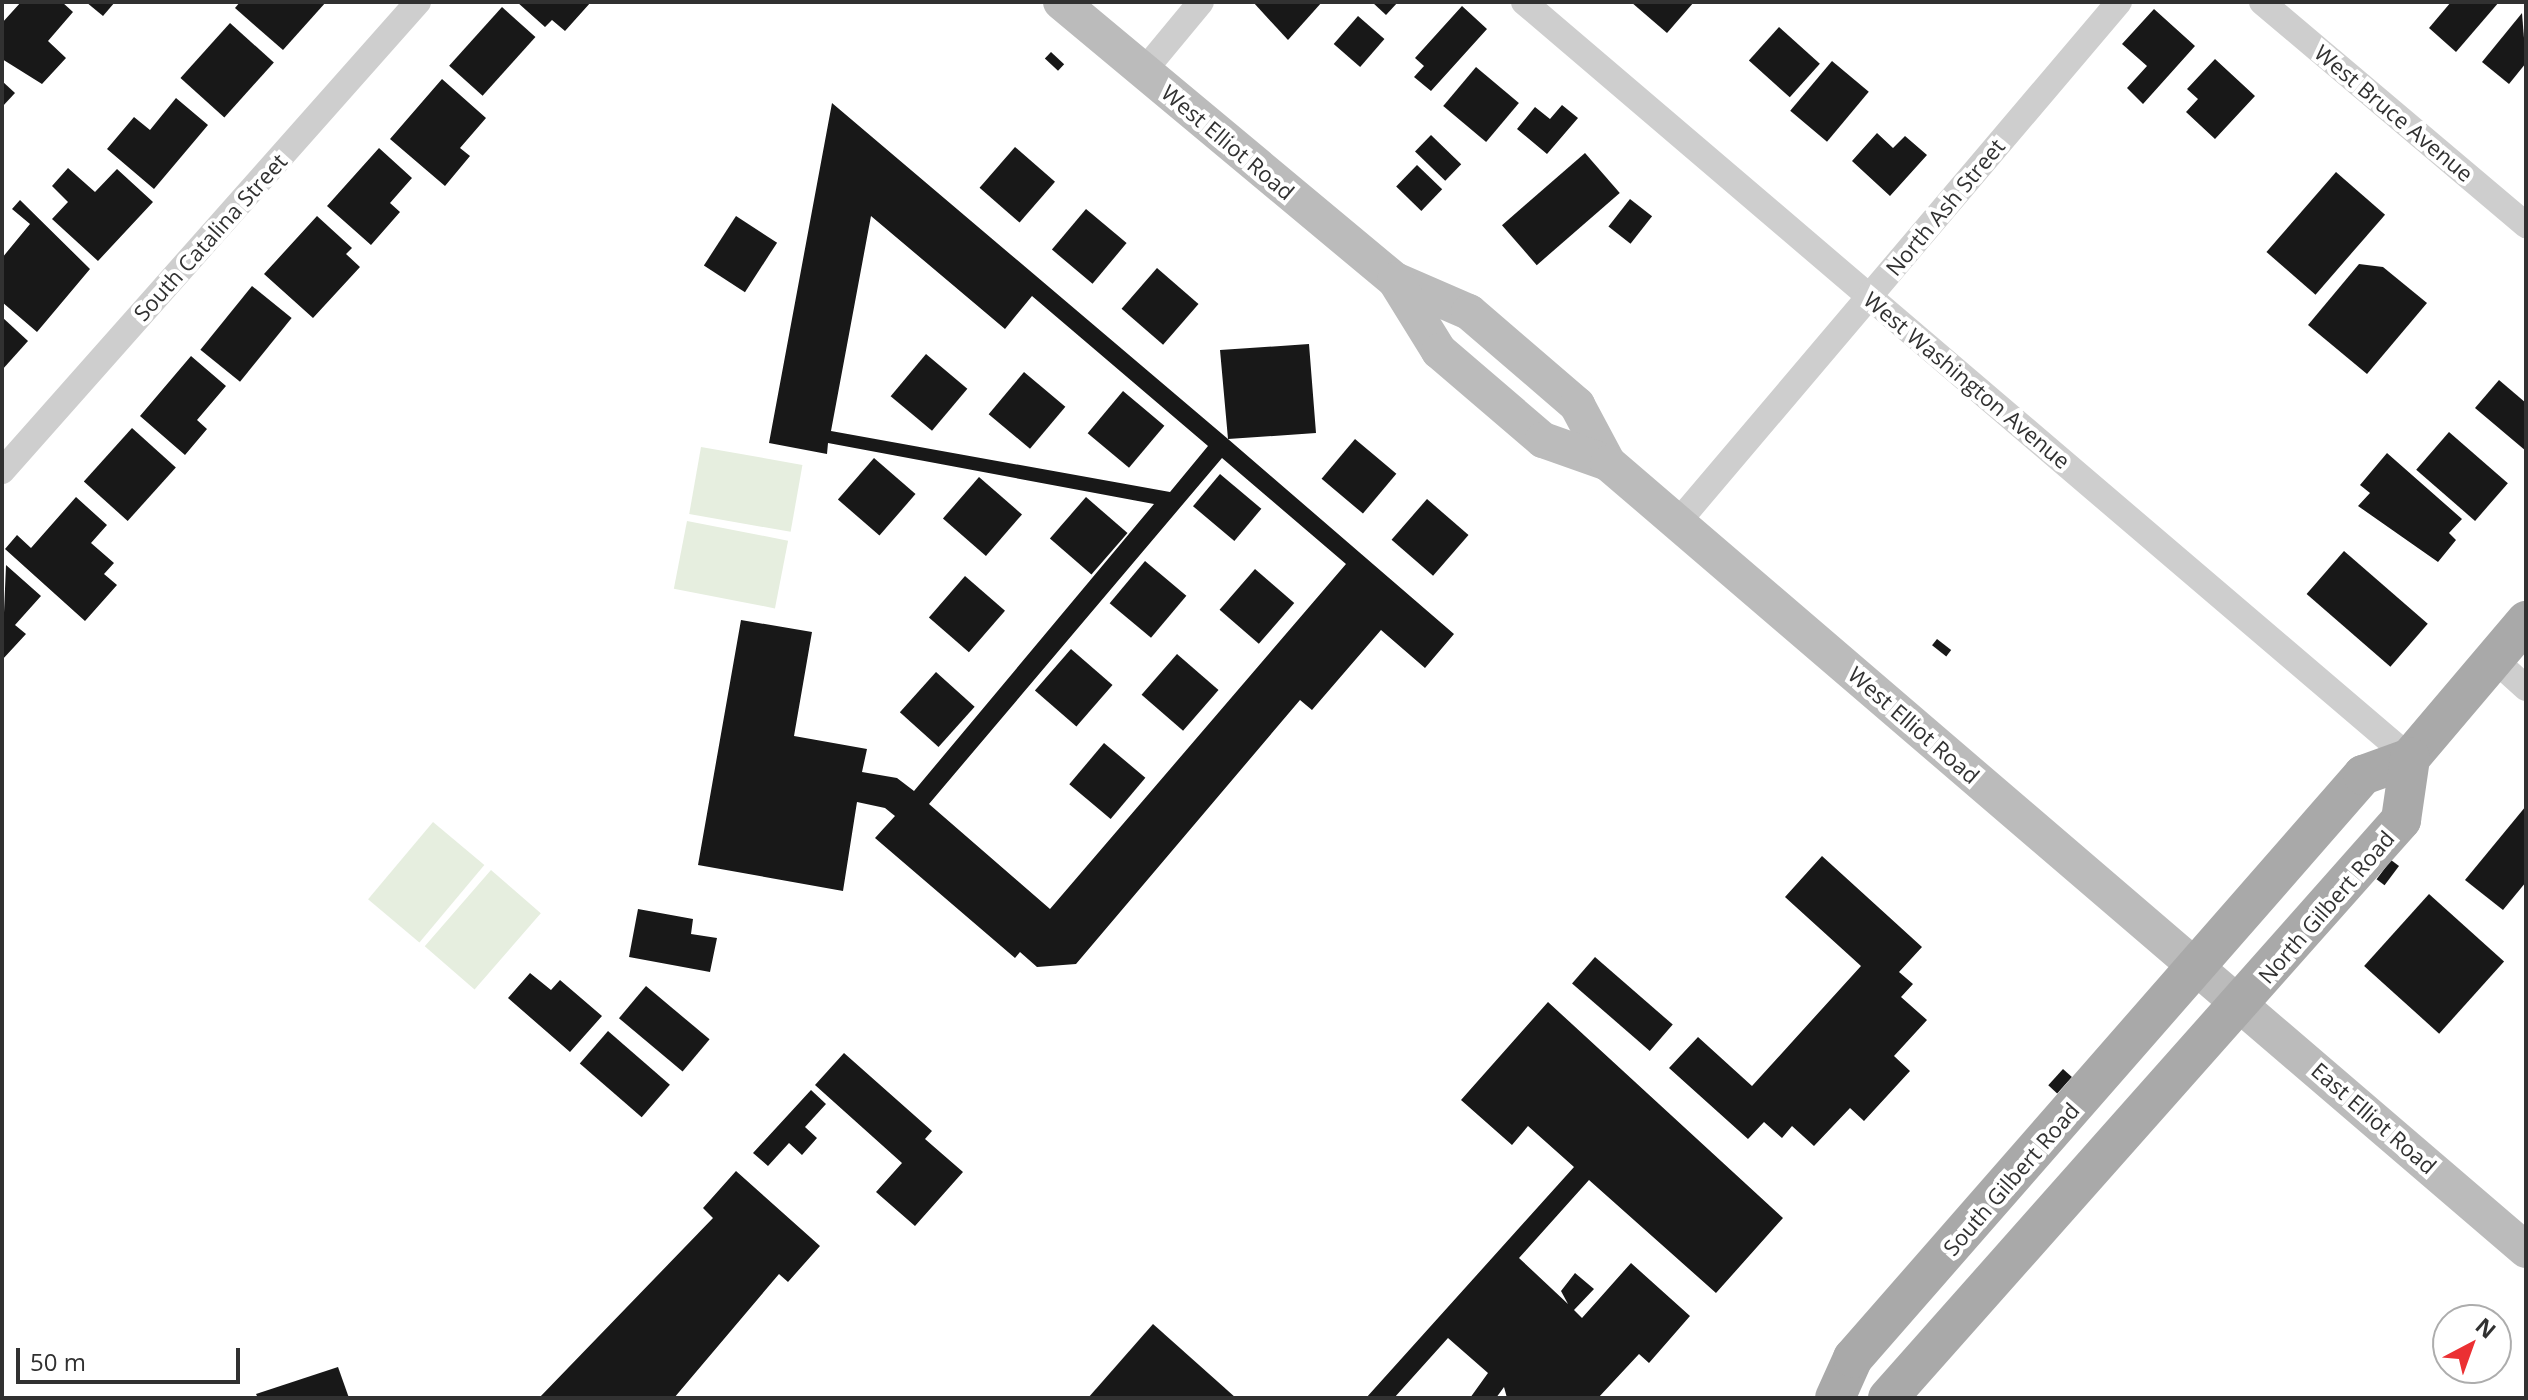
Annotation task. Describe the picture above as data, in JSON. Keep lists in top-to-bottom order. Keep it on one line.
{"streets":{"main road":["West Elliot Road","North Gilbert Road","East Elliot Road","South Gilbert Road"],"street":["West Bruce Avenue","North Ash Street","South Catalina Street","West Washington Avenue"]},"crossings":[["West Elliot Road","North Ash Street"],["West Elliot Road","North Gilbert Road"],["West Elliot Road","East Elliot Road"],["West Elliot Road","South Gilbert Road"],["North Ash Street","West Washington Avenue"],["West Washington Avenue","North Gilbert Road"],["North Gilbert Road","East Elliot Road"],["North Gilbert Road","South Gilbert Road"],["East Elliot Road","South Gilbert Road"]],"scale_bar":"50 m","north":"top right"}
